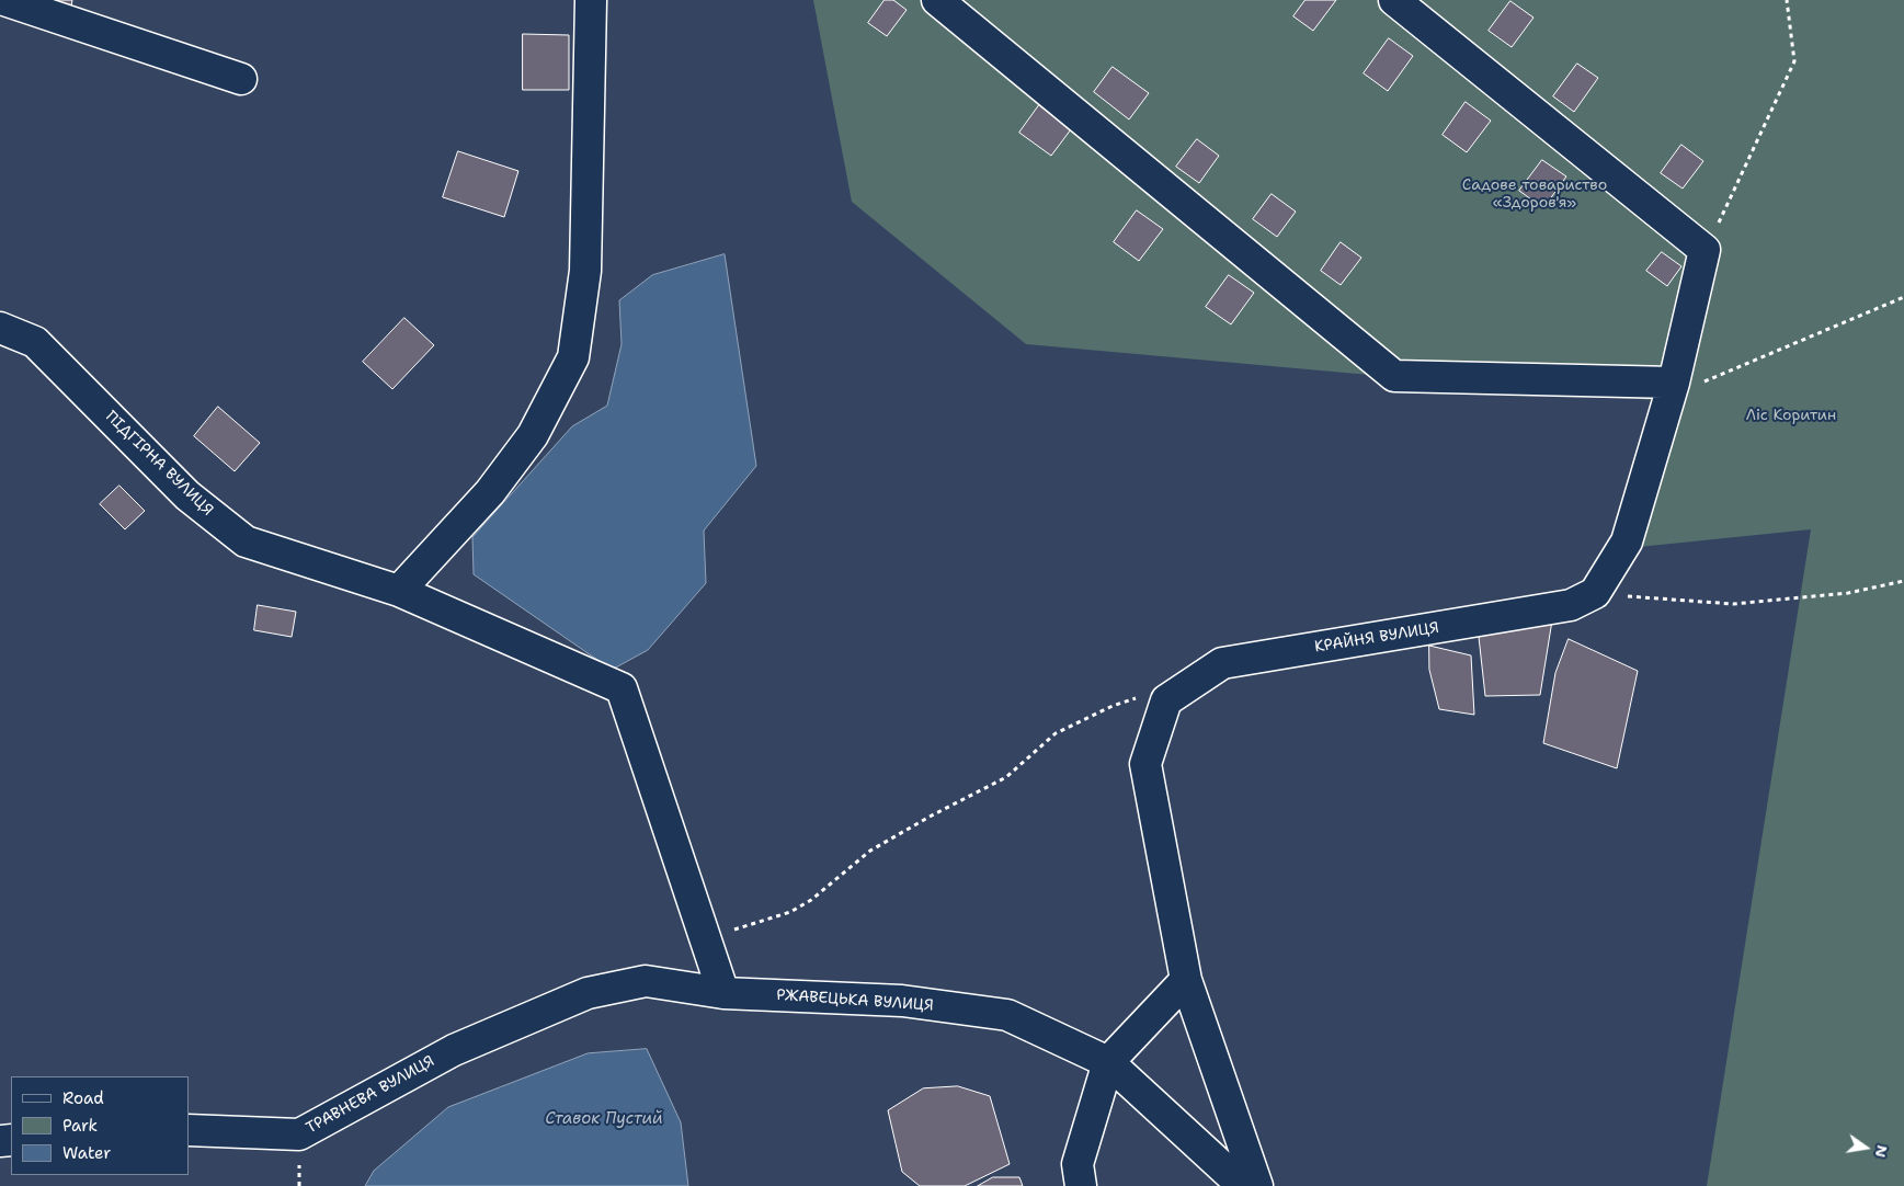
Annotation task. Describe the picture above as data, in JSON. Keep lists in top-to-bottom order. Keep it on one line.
{"streets":{"street":["ПІДГІРНА ВУЛИЦЯ","КРАЙНЯ ВУЛИЦЯ","РЖАВЕЦЬКА ВУЛИЦЯ","ТРАВНЕВА ВУЛИЦЯ"]},"crossings":[["ПІДГІРНА ВУЛИЦЯ","РЖАВЕЦЬКА ВУЛИЦЯ"],["РЖАВЕЦЬКА ВУЛИЦЯ","ТРАВНЕВА ВУЛИЦЯ"]],"water":["Ставок Пустий"],"parks":["Садове товариство «Здоров'я»","Ліс Коритин"],"legend":["Road","Park","Water"],"north":"right"}
